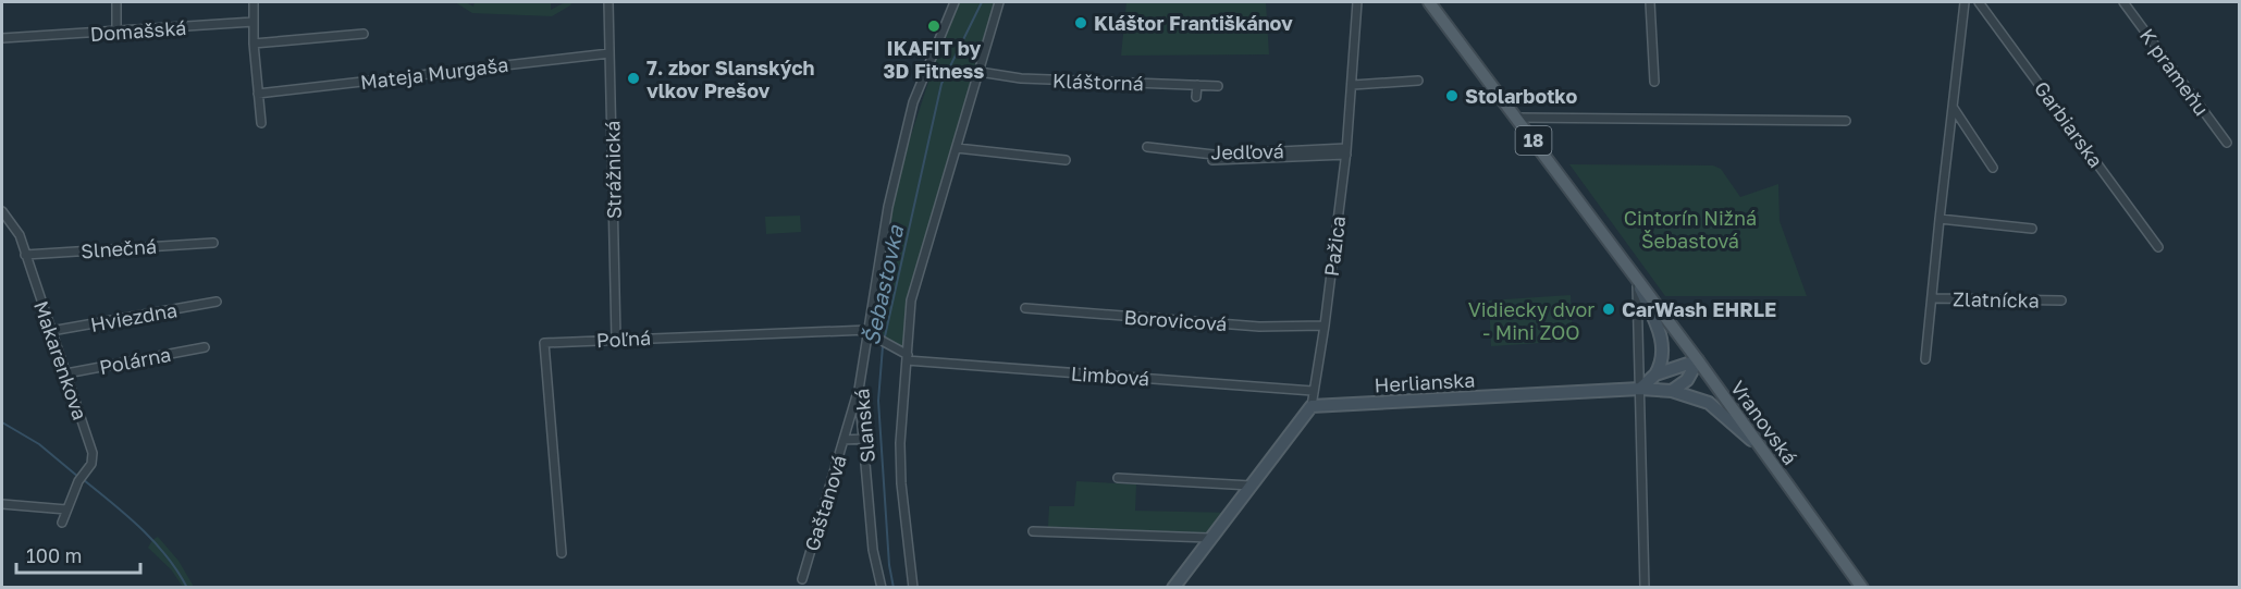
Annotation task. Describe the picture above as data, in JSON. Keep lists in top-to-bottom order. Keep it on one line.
{"streets":{"main road":["18","Vranovská"],"street":["Domašská","K prameňu","Mateja Murgaša","Kláštorná","Garbiarska","Jedľová","Strážnická","Pažica","Slnečná","Zlatnícka","Hviezdna","Borovicová","Poľná","Makarenkova","Polárna","Limbová","Herlianska","Slanská","Gaštanová"]},"crossings":[["Mateja Murgaša","Strážnická"],["Kláštorná","Slanská"],["Jedľová","Pažica"],["Strážnická","Poľná"],["Pažica","Borovicová"],["Pažica","Limbová"],["Pažica","Herlianska"],["Slnečná","Makarenkova"],["Hviezdna","Makarenkova"],["Poľná","Slanská"],["Makarenkova","Polárna"],["Limbová","Slanská"],["Herlianska","Vranovská"],["Slanská","Gaštanová"]],"water":["Šebastovka"],"parks":["Cintorín Nižná Šebastová","Vidiecky dvor - Mini ZOO"],"places":["Kláštor Františkánov","IKAFIT by 3D Fitness","7. zbor Slanských vlkov Prešov","Stolarbotko","CarWash EHRLE"],"scale_bar":"100 m"}
